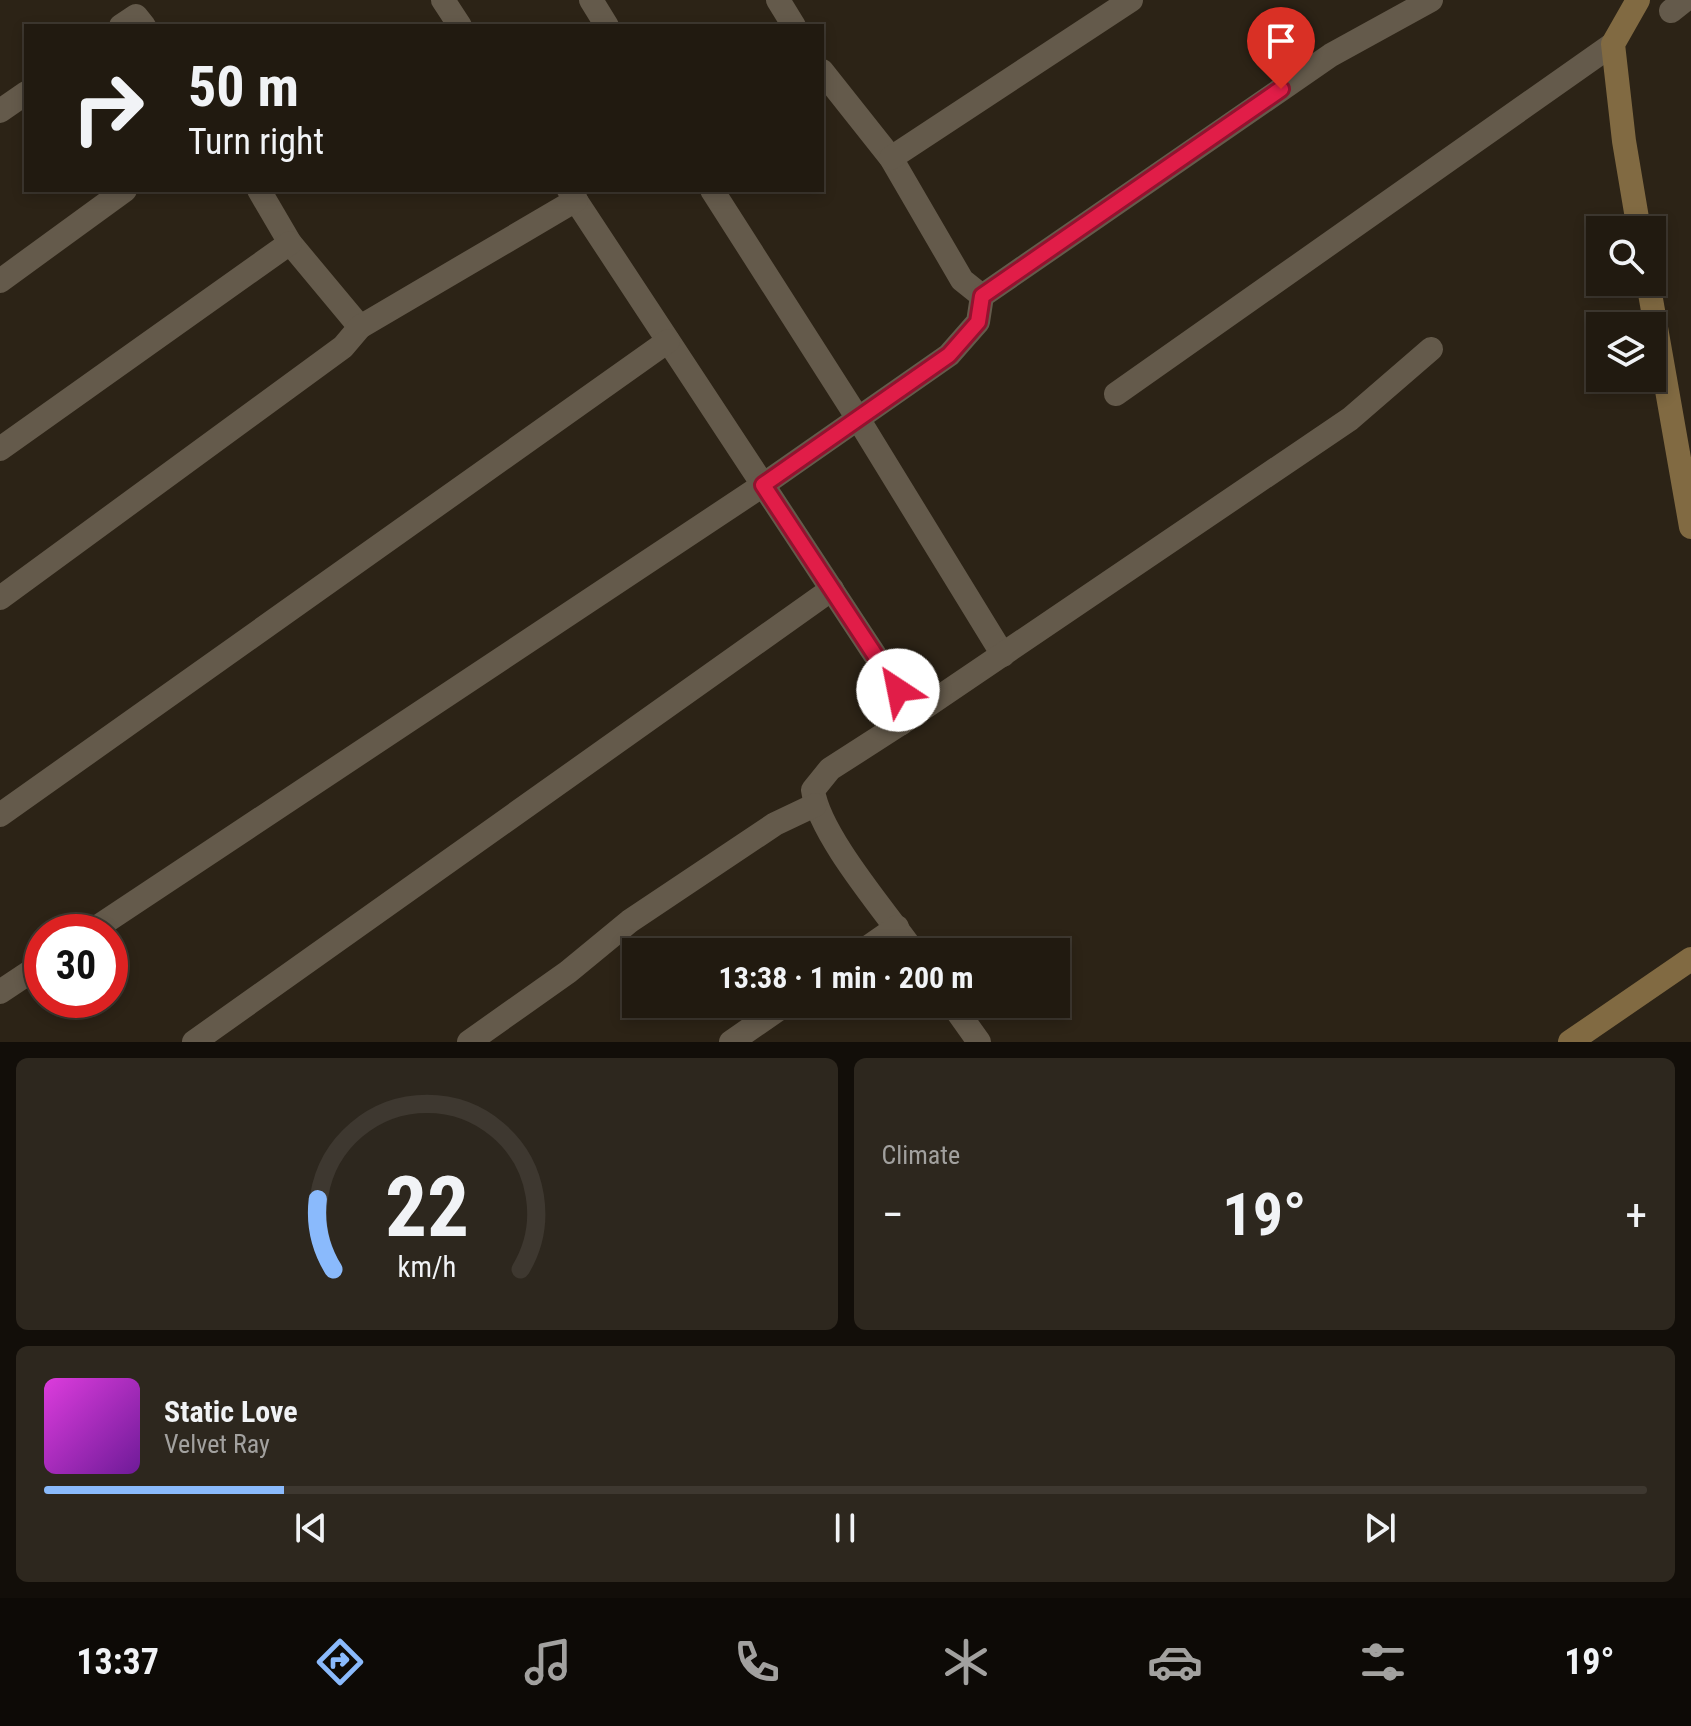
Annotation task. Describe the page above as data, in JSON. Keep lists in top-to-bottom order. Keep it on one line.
{"page":{"turn":["50 m","Turn right"],"limit":"30","trip":"13:38 · 1 min · 200 m","tile":"Climate","heat":["−","19°","+"],"song":["Static Love","Velvet Ray"],"tabs":["13:37","19°"],"gauge":["22","km/h"]}}
